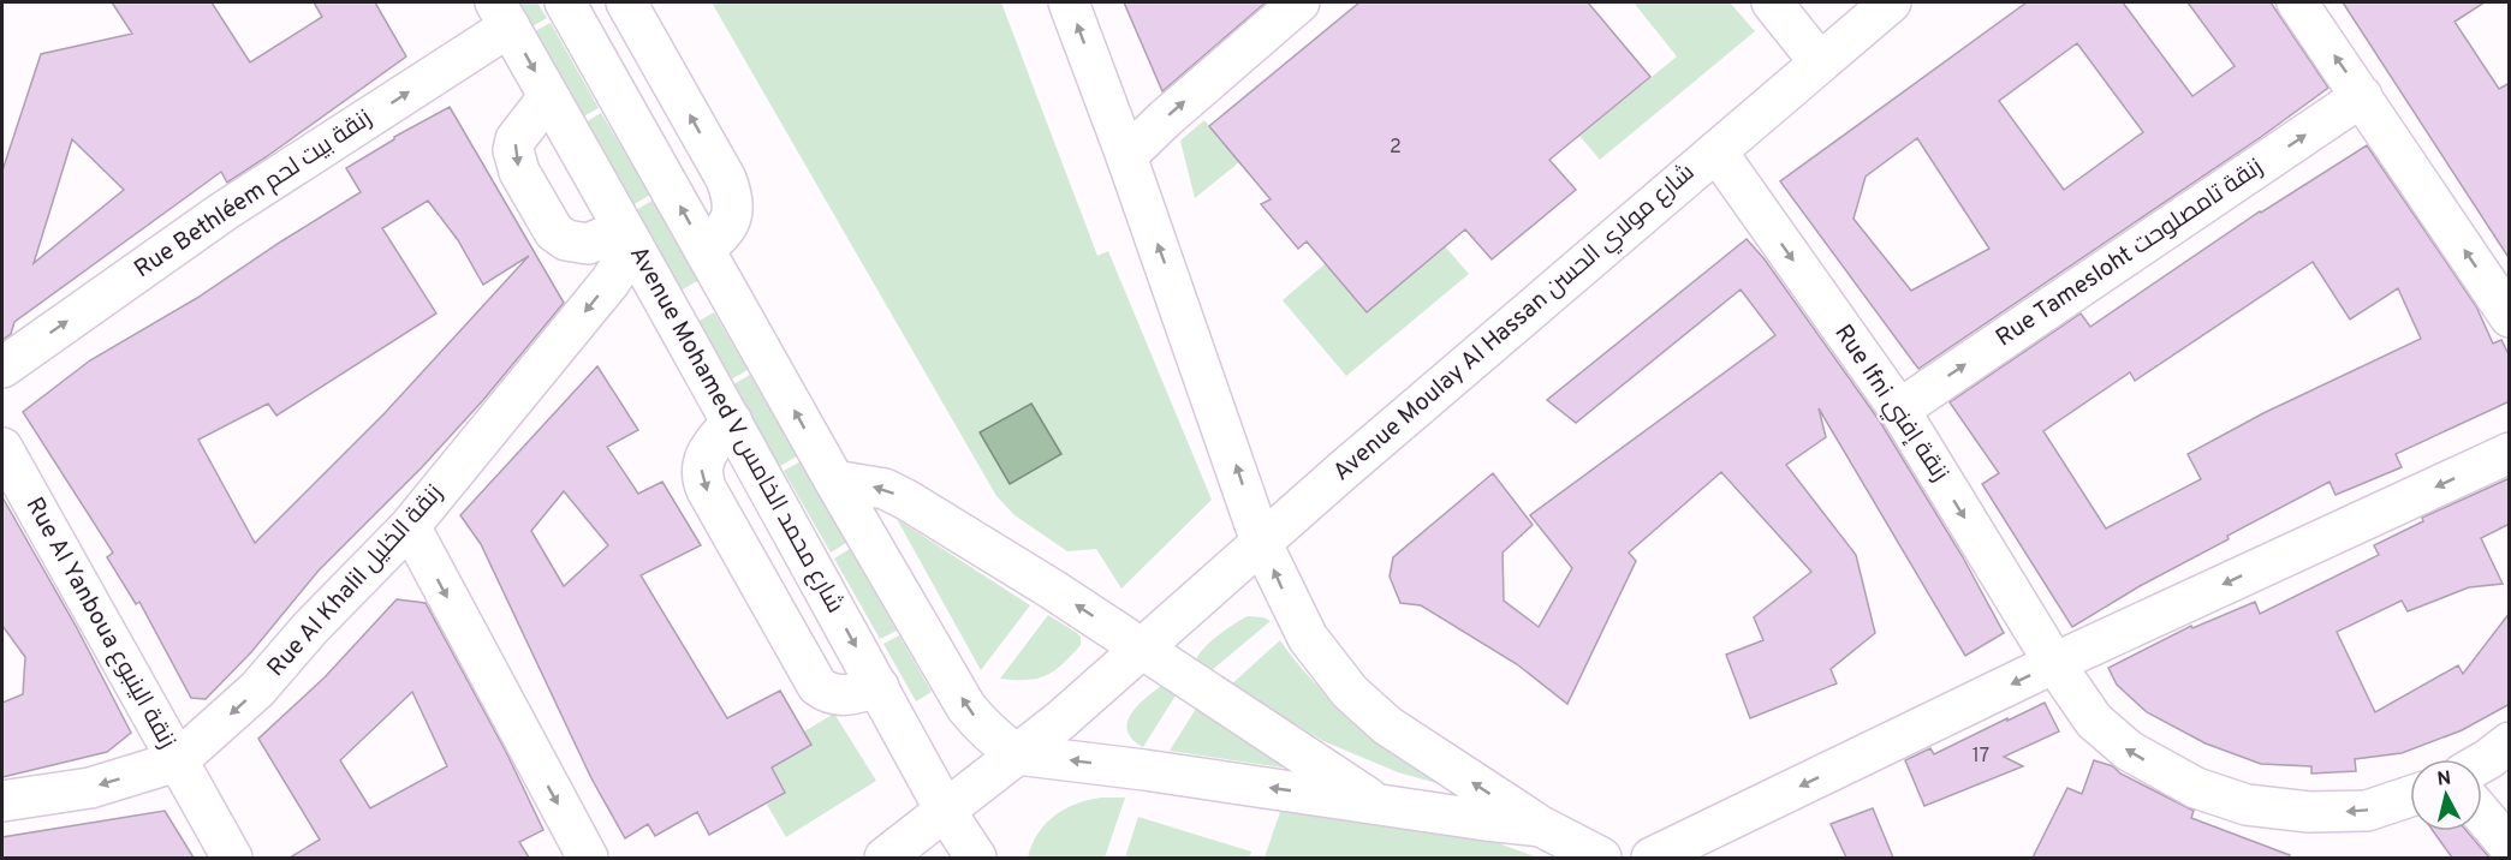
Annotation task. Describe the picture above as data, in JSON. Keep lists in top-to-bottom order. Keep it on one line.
{"streets":{"street":["Rue Bethléem زنقة بيت لحم","Rue Tamesloht زنقة تامصلوحت","Avenue Moulay Al Hassan شارع مولاي الحسن","Rue Ifni زنقة إفني","Avenue Mohamed V شارع محمد الخامس","Rue Al Khalil زنقة الخليل","Rue Al Yanboua زنقة الينبوع"]},"crossings":[["Rue Bethléem زنقة بيت لحم","Avenue Mohamed V شارع محمد الخامس"],["Rue Tamesloht زنقة تامصلوحت","Rue Ifni زنقة إفني"],["Avenue Moulay Al Hassan شارع مولاي الحسن","Rue Ifni زنقة إفني"],["Avenue Moulay Al Hassan شارع مولاي الحسن","Avenue Mohamed V شارع محمد الخامس"],["Avenue Mohamed V شارع محمد الخامس","Rue Al Khalil زنقة الخليل"],["Rue Al Khalil زنقة الخليل","Rue Al Yanboua زنقة الينبوع"]],"one_way":["Rue Bethléem زنقة بيت لحم","Rue Al Khalil زنقة الخليل"],"house_numbers":["2","17"],"north":"top"}
